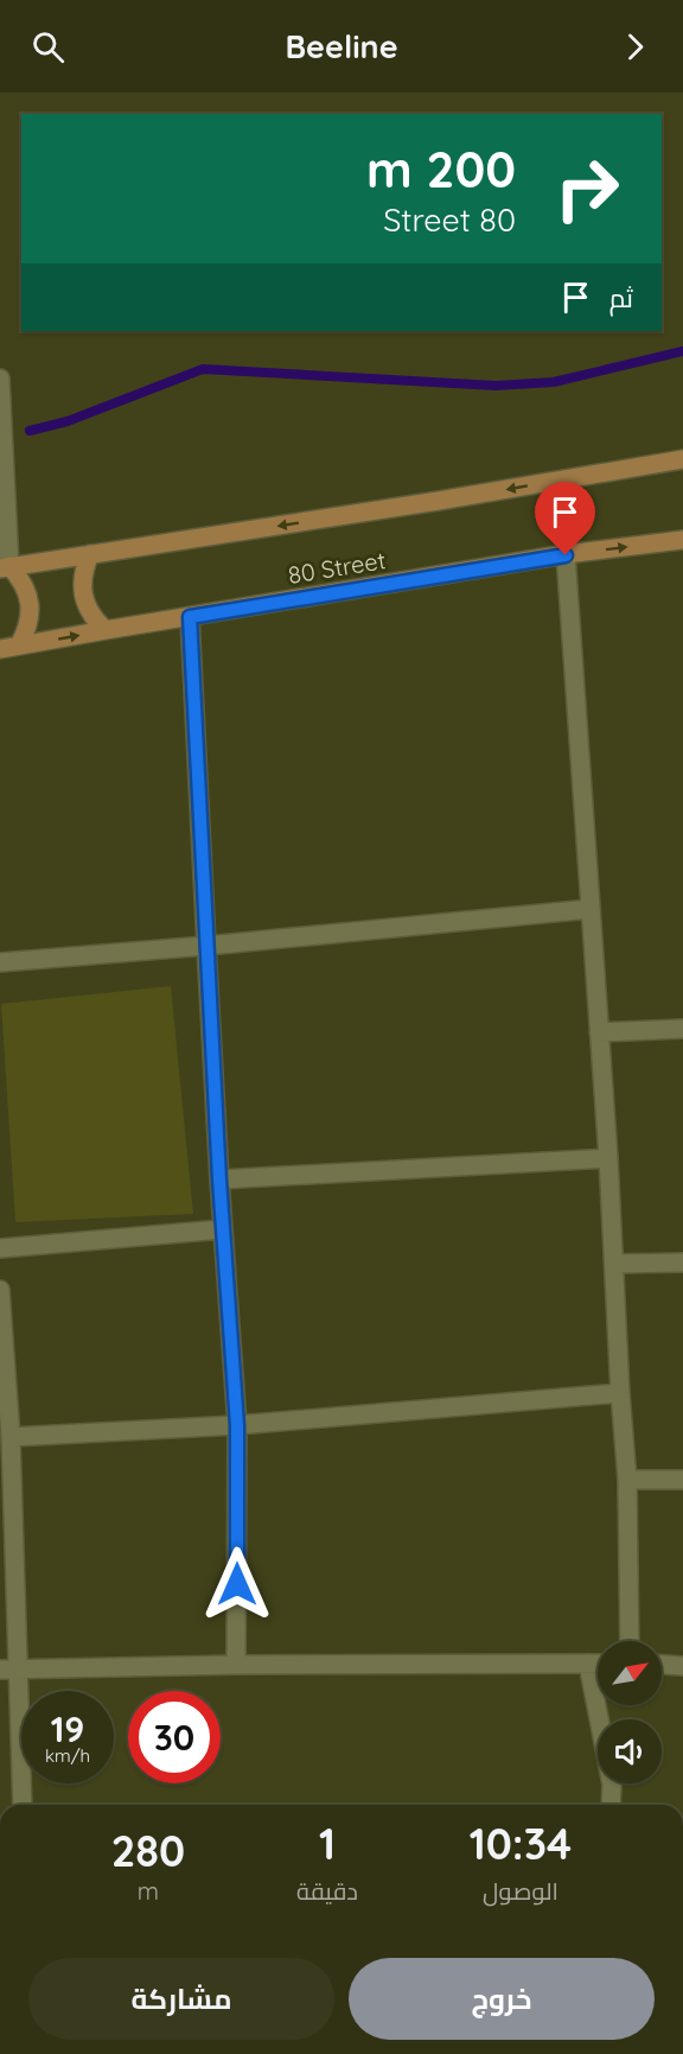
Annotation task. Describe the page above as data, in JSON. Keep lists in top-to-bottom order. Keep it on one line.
{"streets":{"main road":["80 Street"]},"north":"top right","page":{"header":"Beeline","turn":["200 m","80 Street"],"then":"ثم","speed":"19 km/h","limit":"30","eta":["10:34","الوصول","1","دقيقة","280","m"],"buttons":["خروج","مشاركة"]}}
